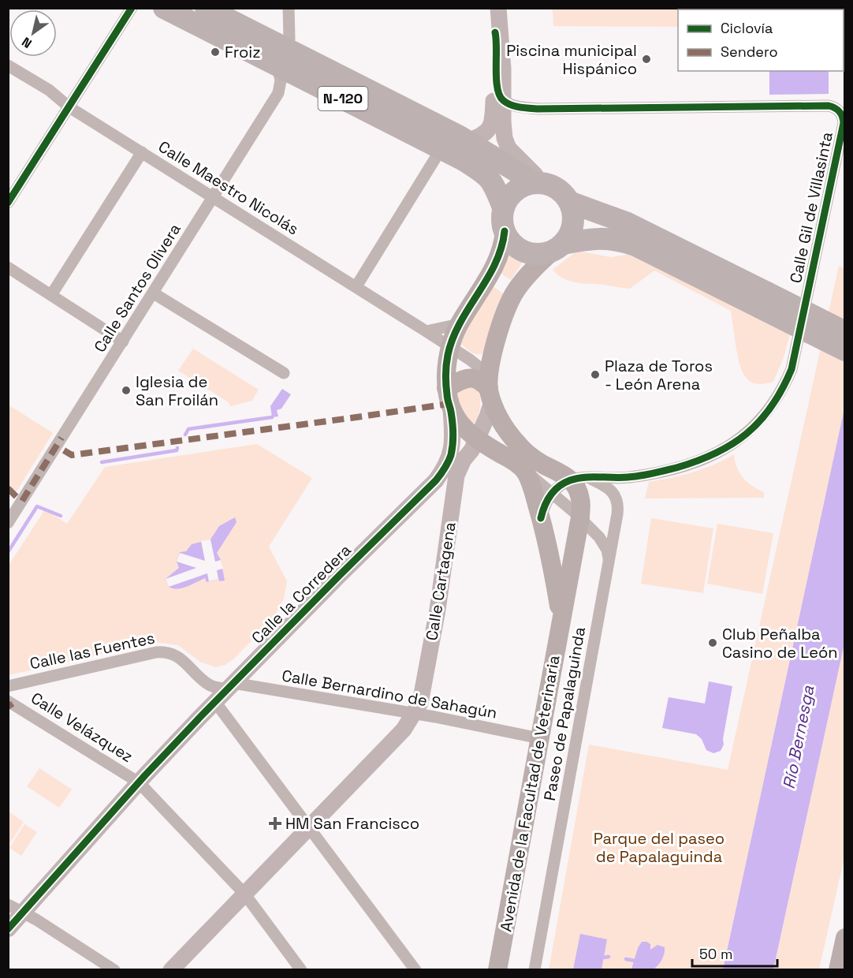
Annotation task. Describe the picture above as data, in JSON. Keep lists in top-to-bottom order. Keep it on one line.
{"streets":{"highway":["N-120"],"main road":["Calle Cartagena","Calle la Corredera","Avenida de la Facultad de Veterinaria"],"street":["Calle Maestro Nicolás","Calle Gil de Villasinta","Calle Santos Olivera","Calle las Fuentes","Calle Bernardino de Sahagún","Paseo de Papalaguinda","Calle Velázquez"]},"crossings":[["N-120","Calle Santos Olivera"],["N-120","Calle la Corredera"],["Calle Maestro Nicolás","Calle Santos Olivera"],["Calle Maestro Nicolás","Calle Cartagena"],["Calle Maestro Nicolás","Calle la Corredera"],["Calle Gil de Villasinta","Paseo de Papalaguinda"],["Calle Gil de Villasinta","Avenida de la Facultad de Veterinaria"],["Calle Cartagena","Calle Bernardino de Sahagún"],["Calle Cartagena","Calle Velázquez"],["Calle la Corredera","Calle las Fuentes"],["Calle la Corredera","Calle Bernardino de Sahagún"],["Calle la Corredera","Calle Velázquez"],["Calle las Fuentes","Calle Bernardino de Sahagún"],["Calle Bernardino de Sahagún","Avenida de la Facultad de Veterinaria"],["Paseo de Papalaguinda","Avenida de la Facultad de Veterinaria"]],"water":["Río Bernesga"],"parks":["Parque del paseo de Papalaguinda"],"places":{"other":["Froiz","Piscina municipal Hispánico","Plaza de Toros - León Arena","Iglesia de San Froilán","Club Peñalba Casino de León"],"health":["HM San Francisco"]},"legend":["Ciclovía","Sendero"],"scale_bar":"50 m","north":"bottom left"}
